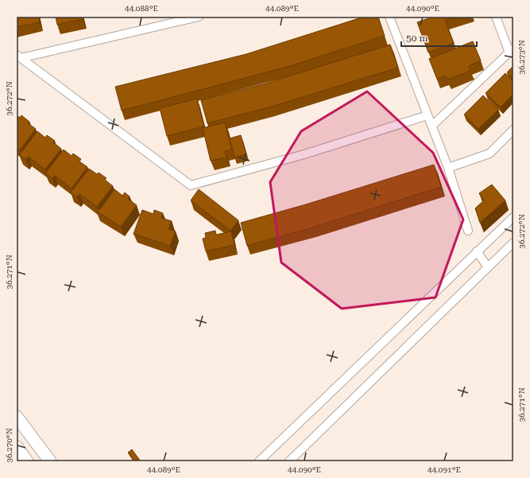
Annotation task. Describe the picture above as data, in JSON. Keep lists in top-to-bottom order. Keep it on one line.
{"scale_bar":"50 m","coordinates":["44.088°E","44.089°E","44.090°E","36.273°N","36.272°N","36.271°N","36.270°N","44.091°E"]}
